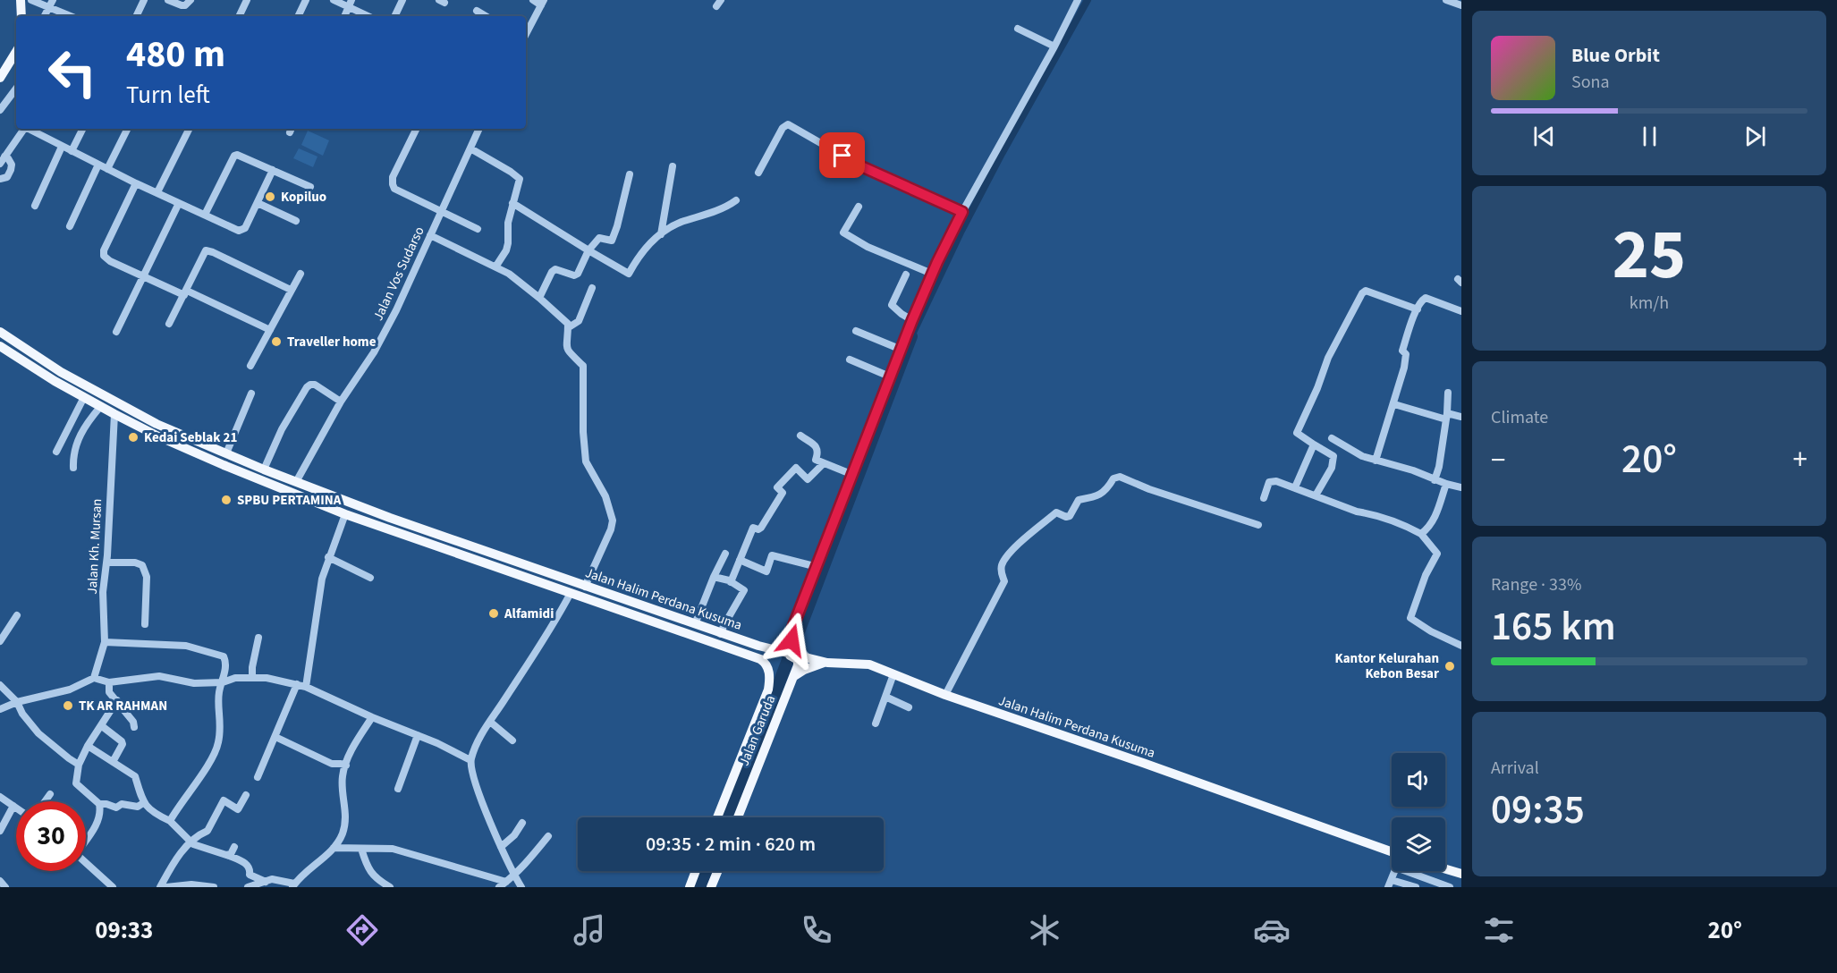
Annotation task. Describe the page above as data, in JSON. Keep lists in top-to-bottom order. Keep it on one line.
{"streets":{"main road":["Jalan Halim Perdana Kusuma","Jalan Garuda"],"street":["Jalan Vos Sudarso","Jalan Kh. Mursan"]},"crossings":[["Jalan Vos Sudarso","Jalan Halim Perdana Kusuma"],["Jalan Kh. Mursan","Jalan Halim Perdana Kusuma"],["Jalan Halim Perdana Kusuma","Jalan Garuda"]],"places":["Kopiluo","Traveller home","Kedai Seblak 21","SPBU PERTAMINA","Alfamidi","Kantor Kelurahan Kebon Besar","TK AR RAHMAN"],"page":{"turn":["480 m","Turn left"],"song":["Blue Orbit","Sona"],"tile":[["25","km/h"],"Climate",["Range · 33%","165 km"],["Arrival","09:35"]],"heat":["−","20°","+"],"limit":"30","trip":"09:35 · 2 min · 620 m","tabs":["09:33","20°"]}}
